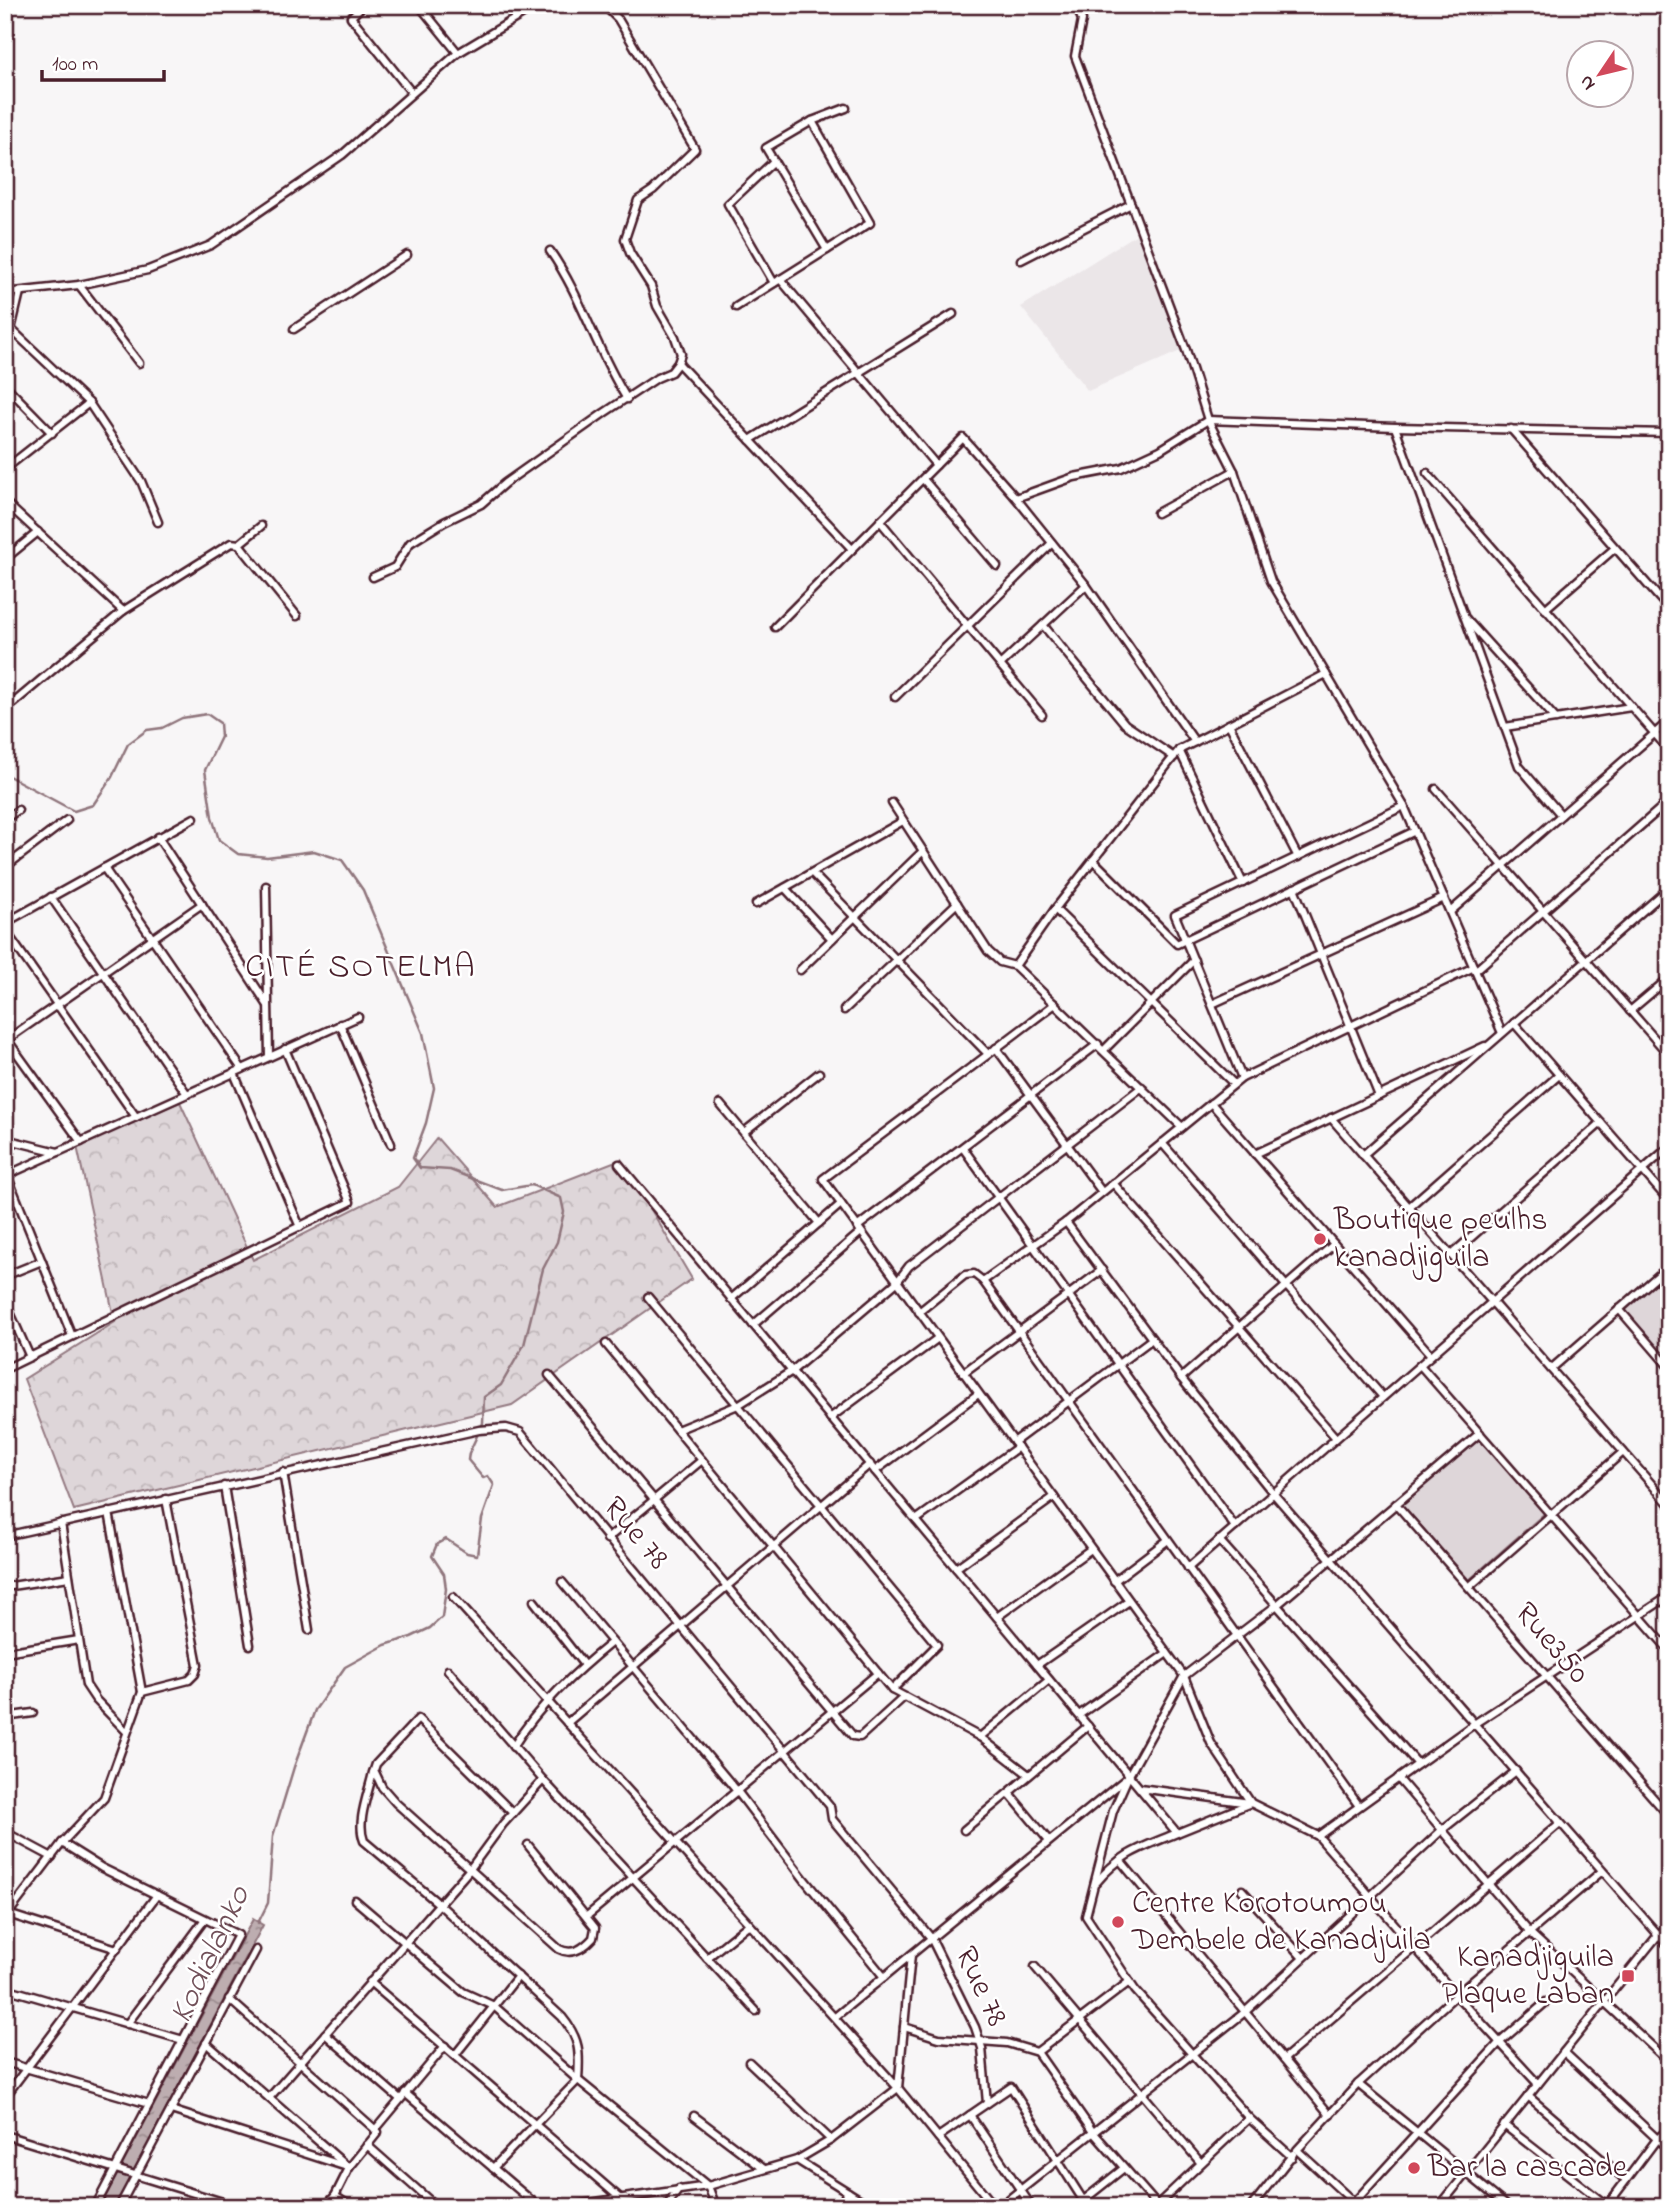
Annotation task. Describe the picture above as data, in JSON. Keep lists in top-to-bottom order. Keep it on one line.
{"streets":{"street":["Rue 78","Rue350"]},"districts":["CITÉ SOTELMA"],"water":["Kodialanko"],"places":{"other":["Boutique peulhs kanadjiguila","Centre Korotoumou Dembele de Kanadjuila","Bar la cascade"],"transit":["Kanadjiguila Plaque Laban"]},"scale_bar":"100 m","north":"bottom left"}
